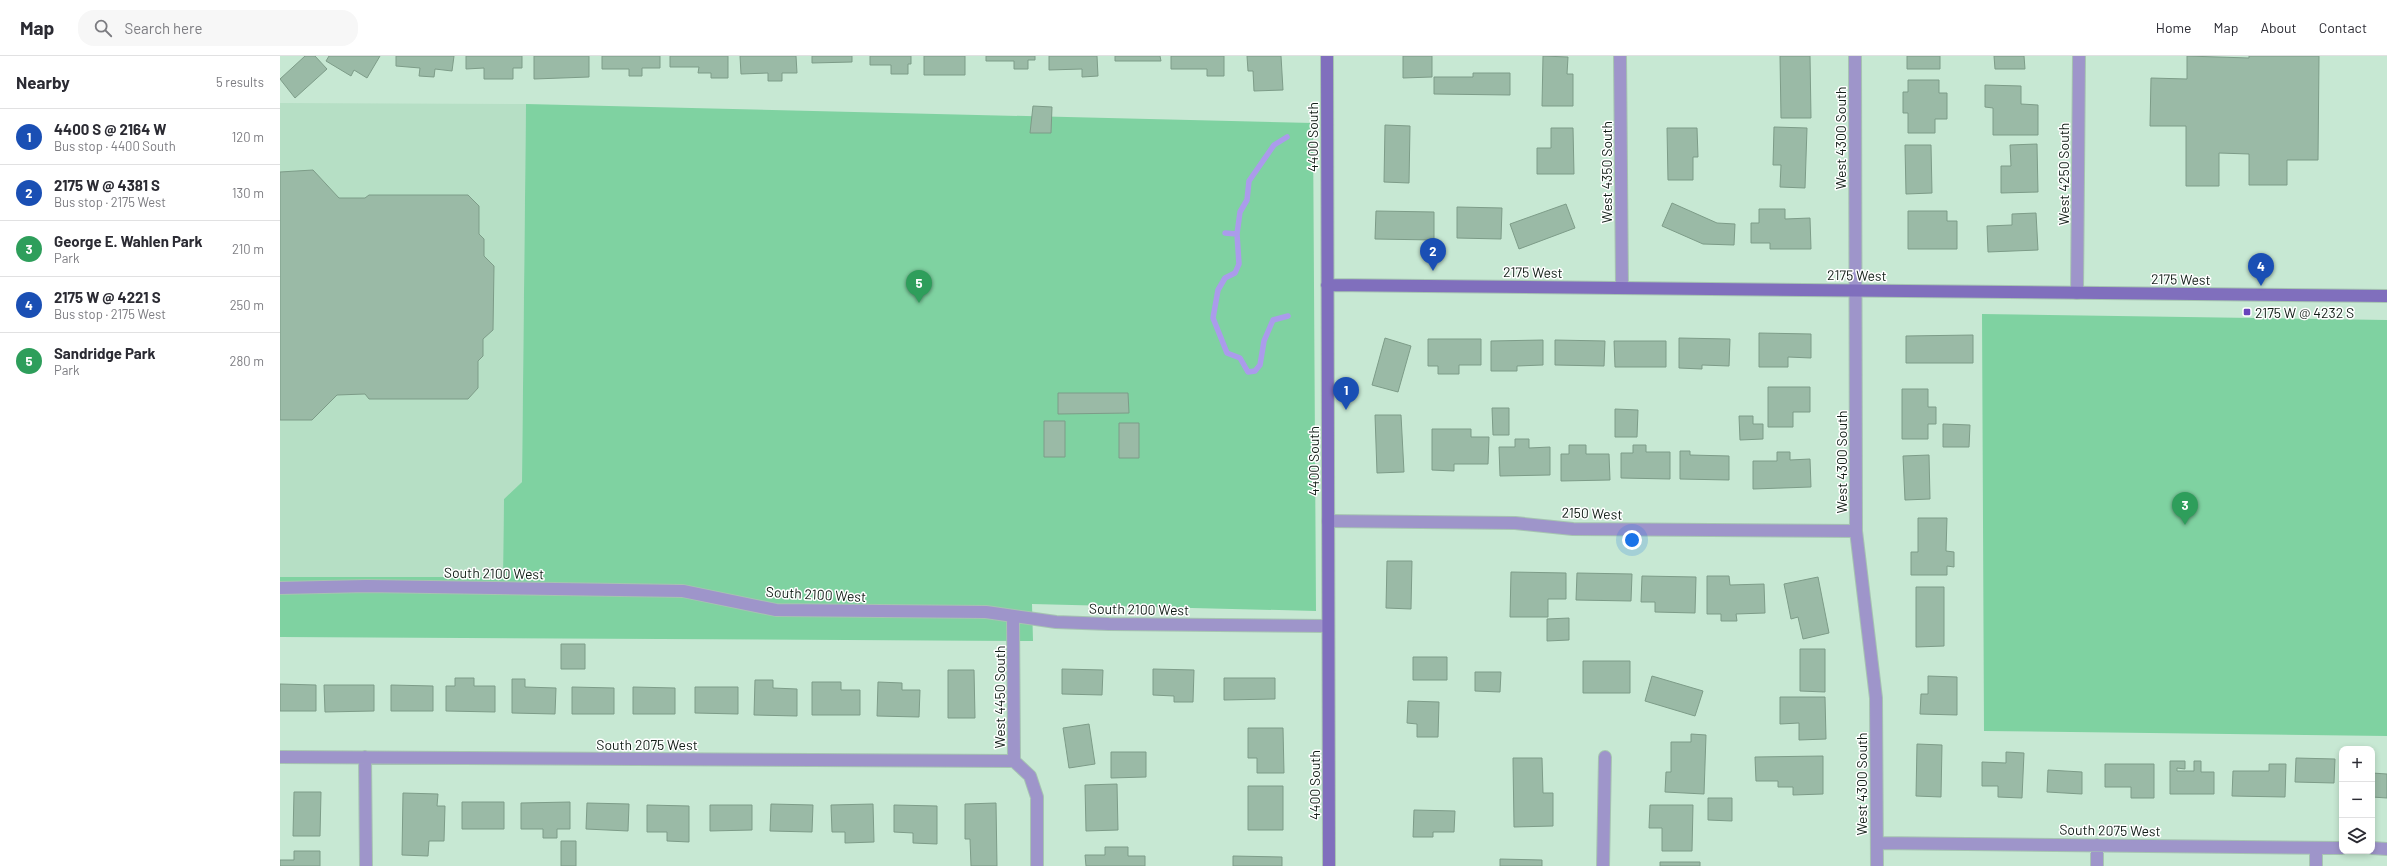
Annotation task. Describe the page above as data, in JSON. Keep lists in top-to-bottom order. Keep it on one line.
{"streets":{"street":["4400 South","West 4300 South","West 4350 South","West 4250 South","2175 West","2150 West","South 2100 West","West 4450 South","South 2075 West"]},"crossings":[["4400 South","2175 West"],["4400 South","2150 West"],["4400 South","South 2100 West"],["West 4300 South","2175 West"],["West 4300 South","2150 West"],["West 4300 South","South 2075 West"],["West 4350 South","2175 West"],["West 4250 South","2175 West"],["South 2100 West","West 4450 South"],["West 4450 South","South 2075 West"]],"places":{"transit":["2175 W @ 4232 S"]},"page":{"header":"Map","search":"Search here","nav":["Home","Map","About","Contact"],"heading":["Nearby","5 results"],"list":[{"mark":"1","name":"4400 S @ 2164 W","note":"Bus stop · 4400 South","value":"120 m"},{"mark":"2","name":"2175 W @ 4381 S","note":"Bus stop · 2175 West","value":"130 m"},{"mark":"3","name":"George E. Wahlen Park","note":"Park","value":"210 m"},{"mark":"4","name":"2175 W @ 4221 S","note":"Bus stop · 2175 West","value":"250 m"},{"mark":"5","name":"Sandridge Park","note":"Park","value":"280 m"}],"pins":["2","4","5","1","3"],"map_buttons":["+","−"]}}
